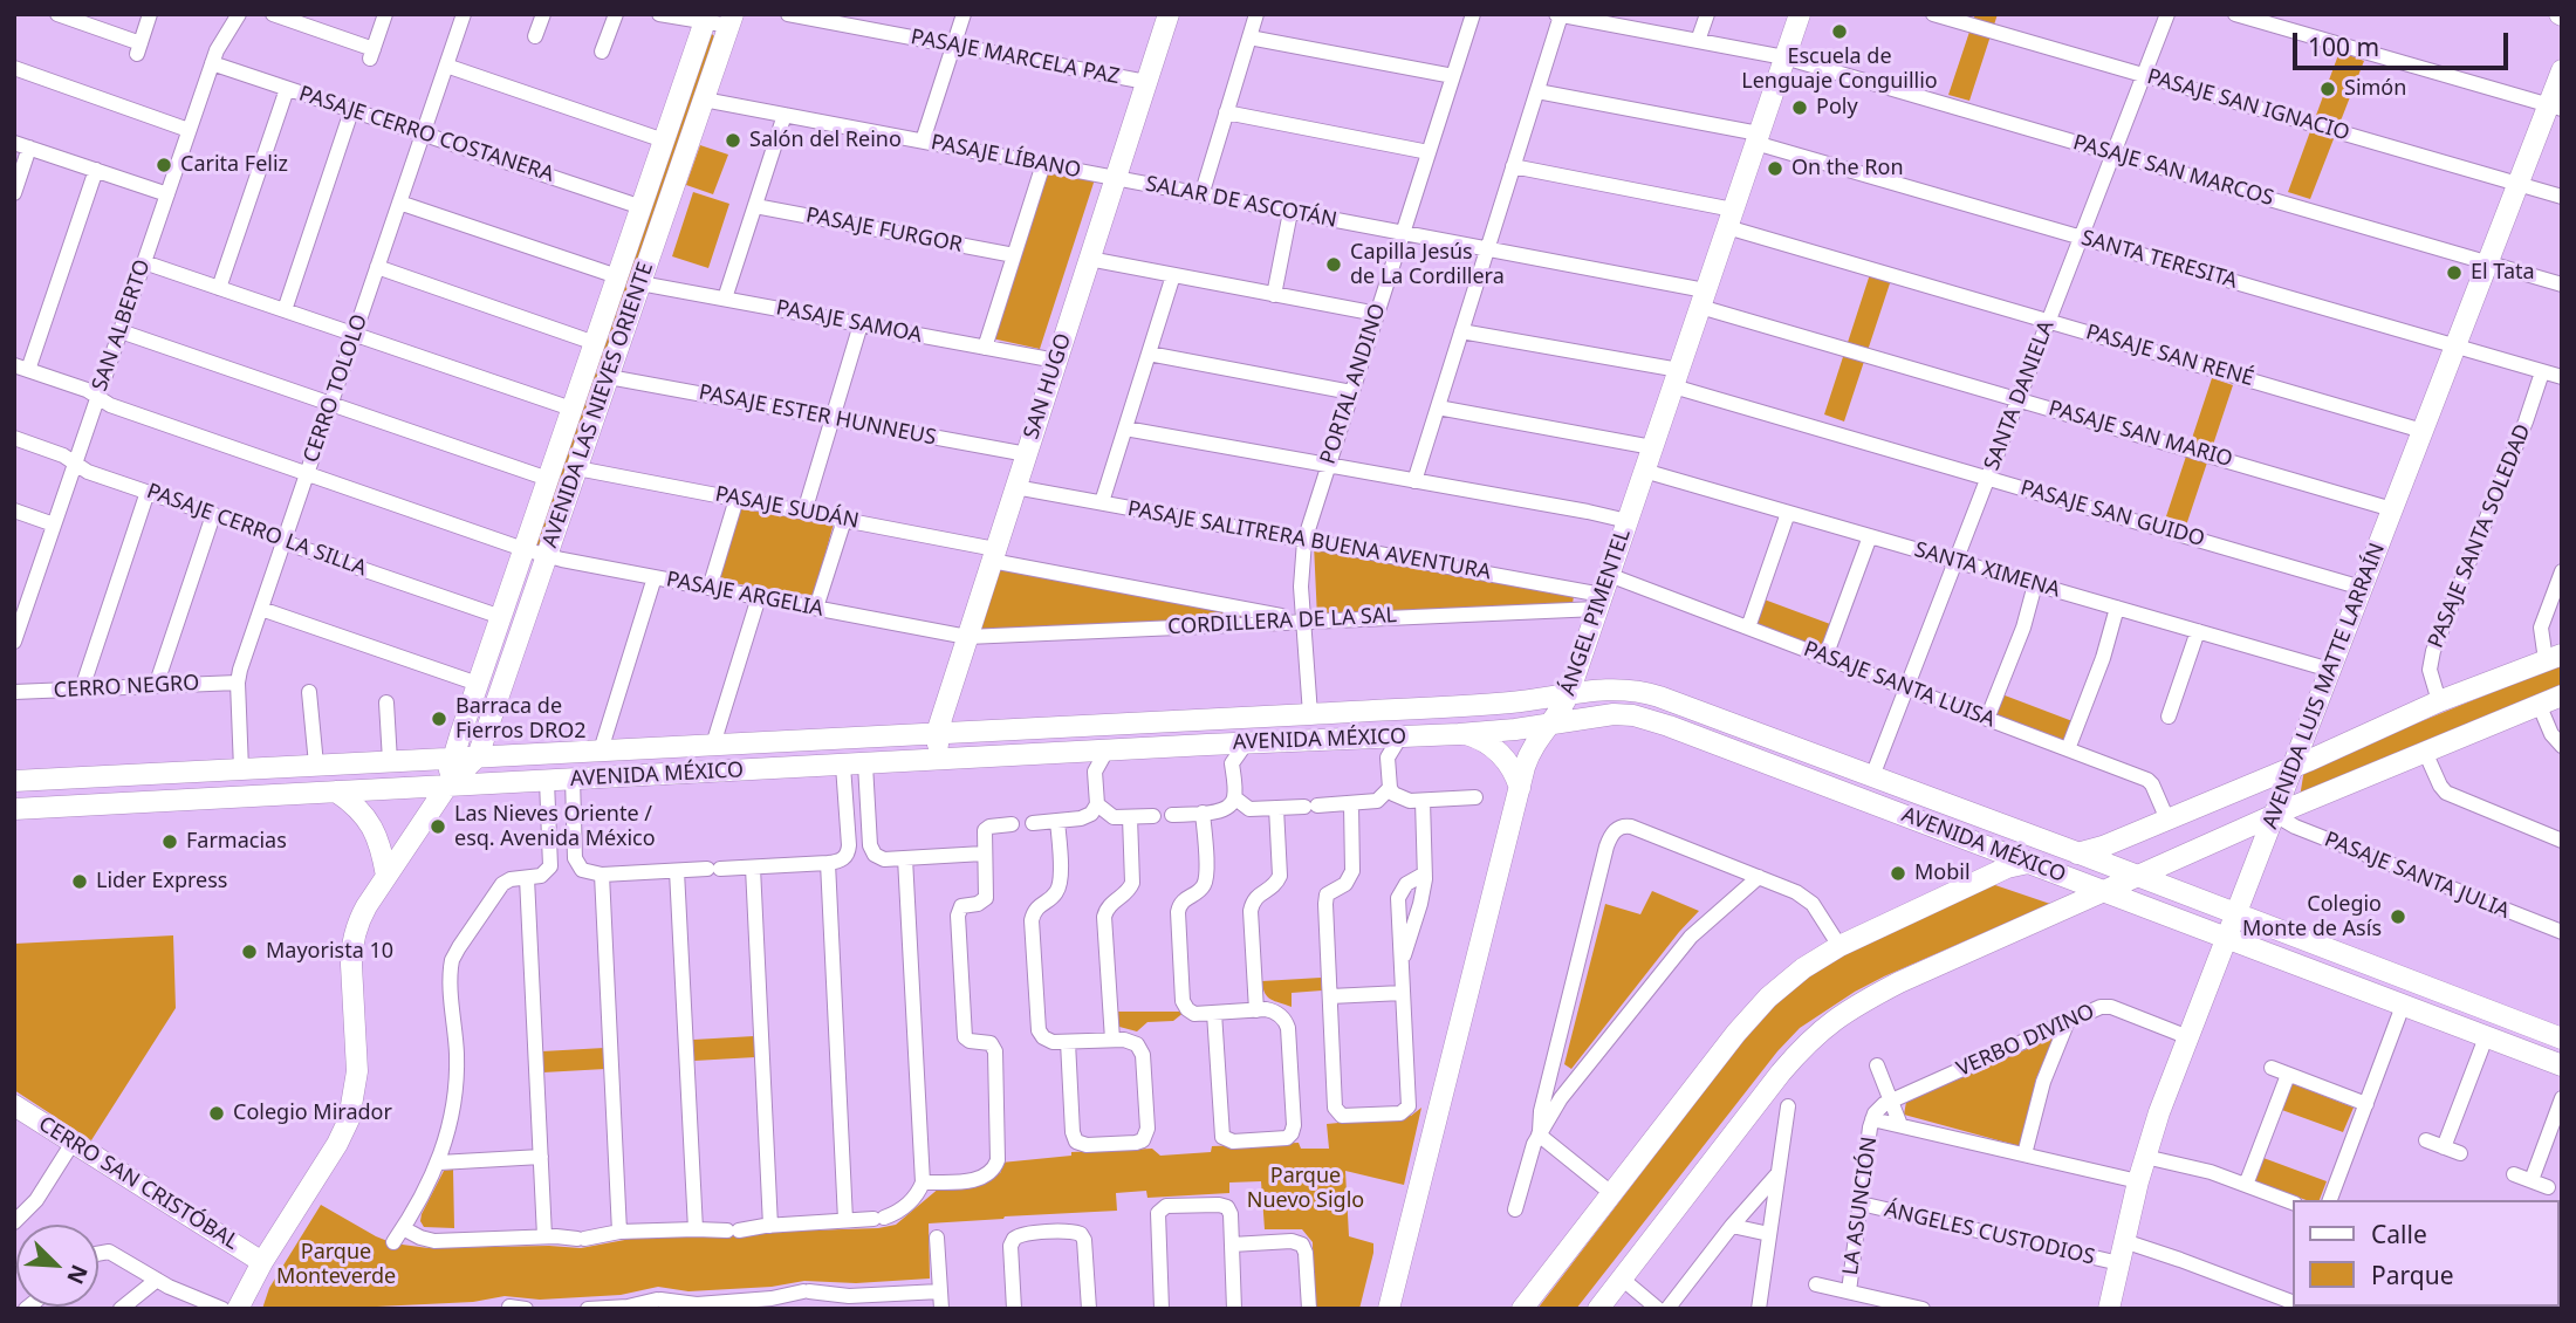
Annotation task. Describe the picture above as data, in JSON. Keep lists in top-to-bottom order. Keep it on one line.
{"streets":{"street":["PASAJE MARCELA PAZ","PASAJE SAN IGNACIO","PASAJE CERRO COSTANERA","PASAJE LÍBANO","PASAJE SAN MARCOS","SALAR DE ASCOTÁN","PASAJE FURGOR","SANTA TERESITA","PASAJE SAMOA","SAN ALBERTO","PASAJE SAN RENÉ","PORTAL ANDINO","SAN HUGO","CERRO TOLOLO","SANTA DANIELA","AVENIDA LAS NIEVES ORIENTE","PASAJE ESTER HUNNEUS","PASAJE SAN MARIO","PASAJE SUDÁN","PASAJE SAN GUIDO","PASAJE CERRO LA SILLA","PASAJE SANTA SOLEDAD","PASAJE SALITRERA BUENA AVENTURA","SANTA XIMENA","PASAJE ARGELIA","ÁNGEL PIMENTEL","CORDILLERA DE LA SAL","PASAJE SANTA LUISA","AVENIDA LUIS MATTE LARRAÍN","CERRO NEGRO","AVENIDA MÉXICO","PASAJE SANTA JULIA","VERBO DIVINO","CERRO SAN CRISTÓBAL","LA ASUNCIÓN","ÁNGELES CUSTODIOS"]},"crossings":[["PASAJE MARCELA PAZ","SAN HUGO"],["PASAJE SAN IGNACIO","SANTA DANIELA"],["PASAJE SAN IGNACIO","AVENIDA LUIS MATTE LARRAÍN"],["PASAJE CERRO COSTANERA","SAN ALBERTO"],["PASAJE CERRO COSTANERA","CERRO TOLOLO"],["PASAJE CERRO COSTANERA","AVENIDA LAS NIEVES ORIENTE"],["PASAJE LÍBANO","SALAR DE ASCOTÁN"],["PASAJE LÍBANO","SAN HUGO"],["PASAJE LÍBANO","AVENIDA LAS NIEVES ORIENTE"],["PASAJE SAN MARCOS","SANTA DANIELA"],["PASAJE SAN MARCOS","ÁNGEL PIMENTEL"],["PASAJE SAN MARCOS","AVENIDA LUIS MATTE LARRAÍN"],["SALAR DE ASCOTÁN","PORTAL ANDINO"],["SALAR DE ASCOTÁN","SAN HUGO"],["SALAR DE ASCOTÁN","PASAJE SAN MARIO"],["SALAR DE ASCOTÁN","ÁNGEL PIMENTEL"],["SANTA TERESITA","SANTA DANIELA"],["SANTA TERESITA","PASAJE SANTA SOLEDAD"],["SANTA TERESITA","ÁNGEL PIMENTEL"],["SANTA TERESITA","AVENIDA LUIS MATTE LARRAÍN"],["PASAJE SAMOA","SAN HUGO"],["PASAJE SAMOA","AVENIDA LAS NIEVES ORIENTE"],["SAN ALBERTO","PASAJE CERRO LA SILLA"],["SAN ALBERTO","PASAJE ARGELIA"],["PASAJE SAN RENÉ","SANTA DANIELA"],["PASAJE SAN RENÉ","ÁNGEL PIMENTEL"],["PASAJE SAN RENÉ","AVENIDA LUIS MATTE LARRAÍN"],["PORTAL ANDINO","PASAJE SUDÁN"],["PORTAL ANDINO","PASAJE SALITRERA BUENA AVENTURA"],["PORTAL ANDINO","CORDILLERA DE LA SAL"],["PORTAL ANDINO","AVENIDA MÉXICO"],["SAN HUGO","PASAJE ESTER HUNNEUS"],["SAN HUGO","PASAJE SUDÁN"],["SAN HUGO","PASAJE SALITRERA BUENA AVENTURA"],["SAN HUGO","PASAJE ARGELIA"],["SAN HUGO","CORDILLERA DE LA SAL"],["SAN HUGO","AVENIDA MÉXICO"],["CERRO TOLOLO","PASAJE CERRO LA SILLA"],["CERRO TOLOLO","PASAJE ARGELIA"],["CERRO TOLOLO","CERRO NEGRO"],["CERRO TOLOLO","AVENIDA MÉXICO"],["SANTA DANIELA","PASAJE SAN MARIO"],["SANTA DANIELA","PASAJE SAN GUIDO"],["SANTA DANIELA","SANTA XIMENA"],["SANTA DANIELA","PASAJE SANTA LUISA"],["SANTA DANIELA","AVENIDA MÉXICO"],["AVENIDA LAS NIEVES ORIENTE","PASAJE ESTER HUNNEUS"],["AVENIDA LAS NIEVES ORIENTE","PASAJE SUDÁN"],["AVENIDA LAS NIEVES ORIENTE","PASAJE CERRO LA SILLA"],["AVENIDA LAS NIEVES ORIENTE","PASAJE ARGELIA"],["AVENIDA LAS NIEVES ORIENTE","AVENIDA MÉXICO"],["AVENIDA LAS NIEVES ORIENTE","CERRO SAN CRISTÓBAL"],["PASAJE SAN MARIO","ÁNGEL PIMENTEL"],["PASAJE SAN MARIO","AVENIDA LUIS MATTE LARRAÍN"],["PASAJE SUDÁN","CORDILLERA DE LA SAL"],["PASAJE SAN GUIDO","ÁNGEL PIMENTEL"],["PASAJE SAN GUIDO","AVENIDA LUIS MATTE LARRAÍN"],["PASAJE SALITRERA BUENA AVENTURA","ÁNGEL PIMENTEL"],["PASAJE SALITRERA BUENA AVENTURA","CORDILLERA DE LA SAL"],["PASAJE SALITRERA BUENA AVENTURA","PASAJE SANTA LUISA"],["SANTA XIMENA","ÁNGEL PIMENTEL"],["SANTA XIMENA","AVENIDA LUIS MATTE LARRAÍN"],["PASAJE ARGELIA","CORDILLERA DE LA SAL"],["ÁNGEL PIMENTEL","CORDILLERA DE LA SAL"],["ÁNGEL PIMENTEL","PASAJE SANTA LUISA"],["ÁNGEL PIMENTEL","AVENIDA MÉXICO"],["CORDILLERA DE LA SAL","PASAJE SANTA LUISA"],["AVENIDA LUIS MATTE LARRAÍN","AVENIDA MÉXICO"],["AVENIDA LUIS MATTE LARRAÍN","PASAJE SANTA JULIA"],["AVENIDA LUIS MATTE LARRAÍN","VERBO DIVINO"],["AVENIDA LUIS MATTE LARRAÍN","ÁNGELES CUSTODIOS"],["VERBO DIVINO","LA ASUNCIÓN"],["LA ASUNCIÓN","ÁNGELES CUSTODIOS"]],"parks":["Parque Nuevo Siglo","Parque Monteverde"],"places":["Escuela de Lenguaje Conguillio","Simón","Poly","Salón del Reino","Carita Feliz","On the Ron","Capilla Jesús de La Cordillera","El Tata","Barraca de Fierros DRO2","Las Nieves Oriente / esq. Avenida México","Farmacias","Mobil","Lider Express","Colegio Monte de Asís","Mayorista 10","Colegio Mirador"],"legend":["Calle","Parque"],"scale_bar":"100 m","north":"bottom right"}
